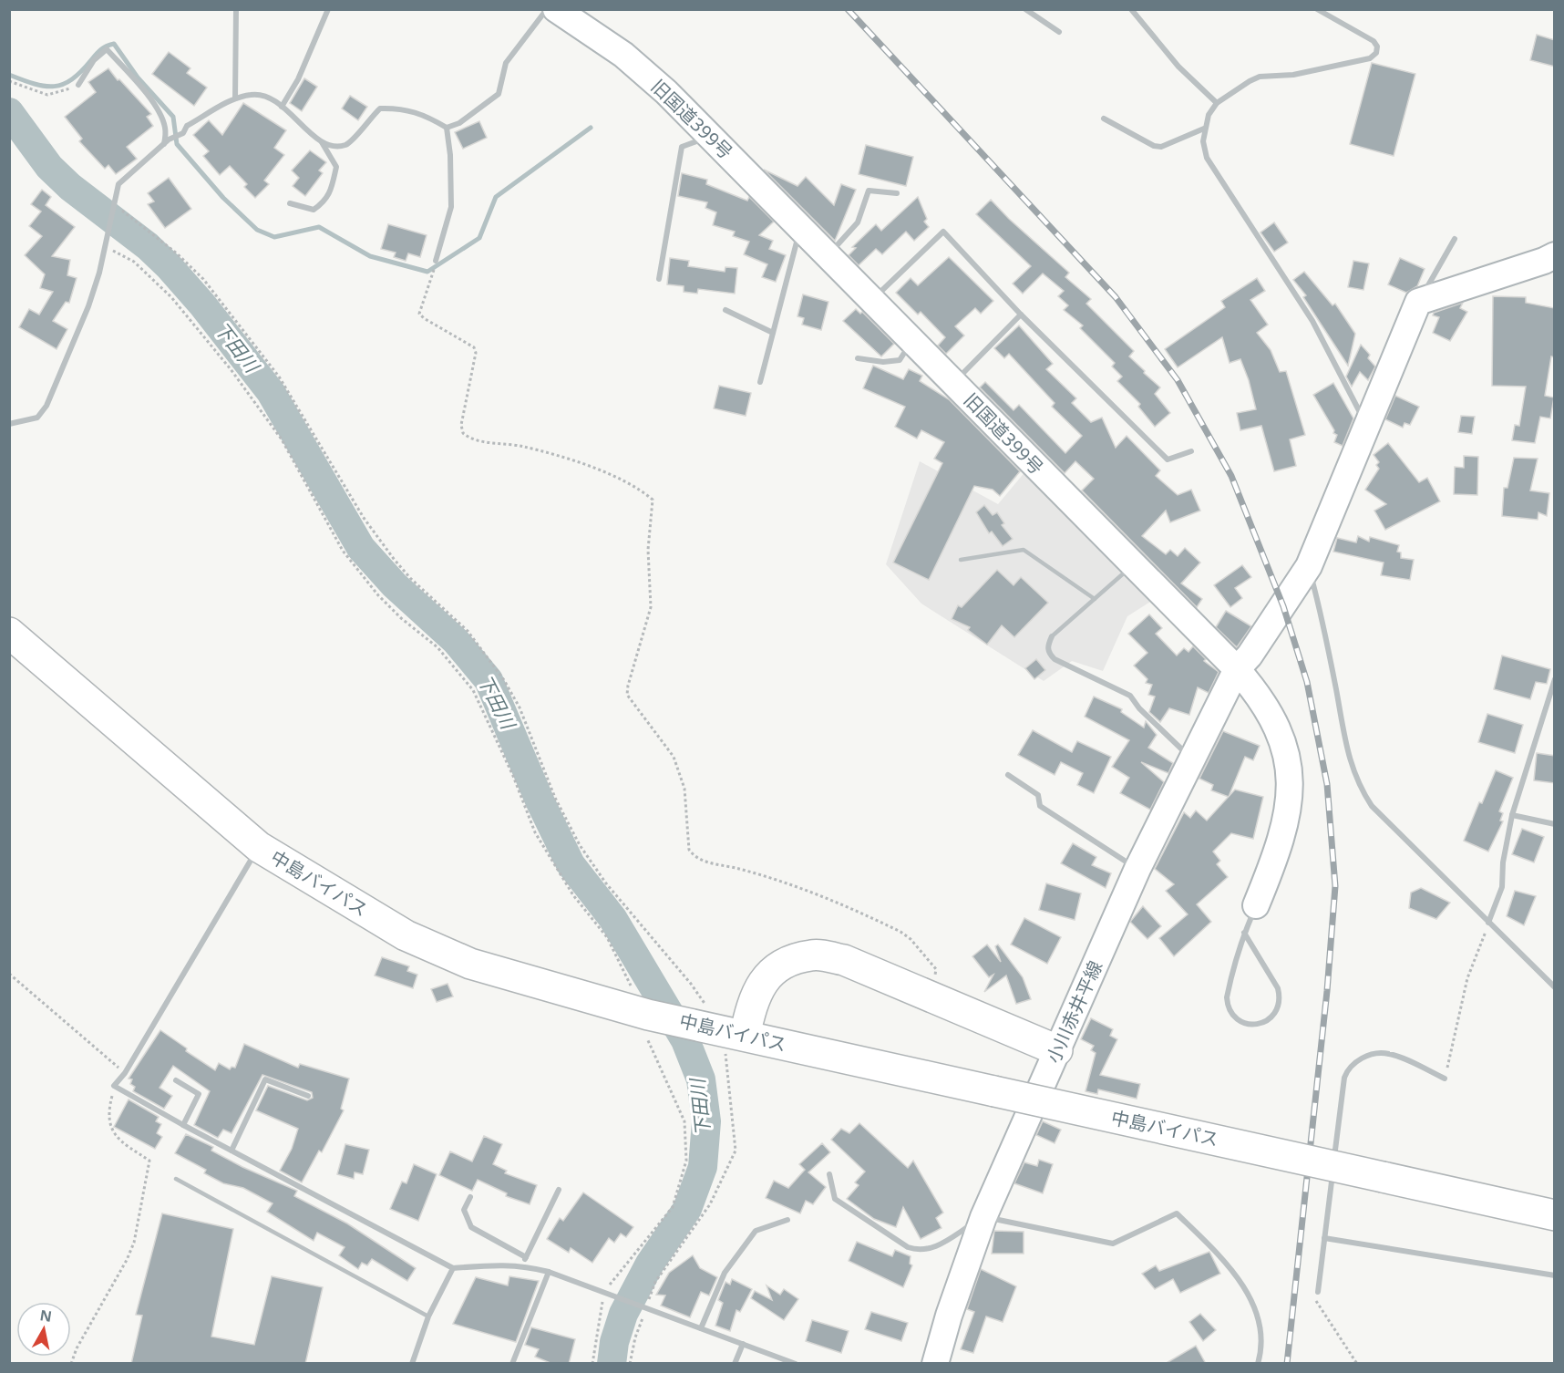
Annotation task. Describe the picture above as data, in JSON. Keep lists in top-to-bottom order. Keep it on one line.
{"streets":{"highway":["中島バイパス"],"street":["旧国道399号","小川赤井平線"]},"crossings":[["旧国道399号","小川赤井平線"]],"water":["下田川"],"north":"top"}
